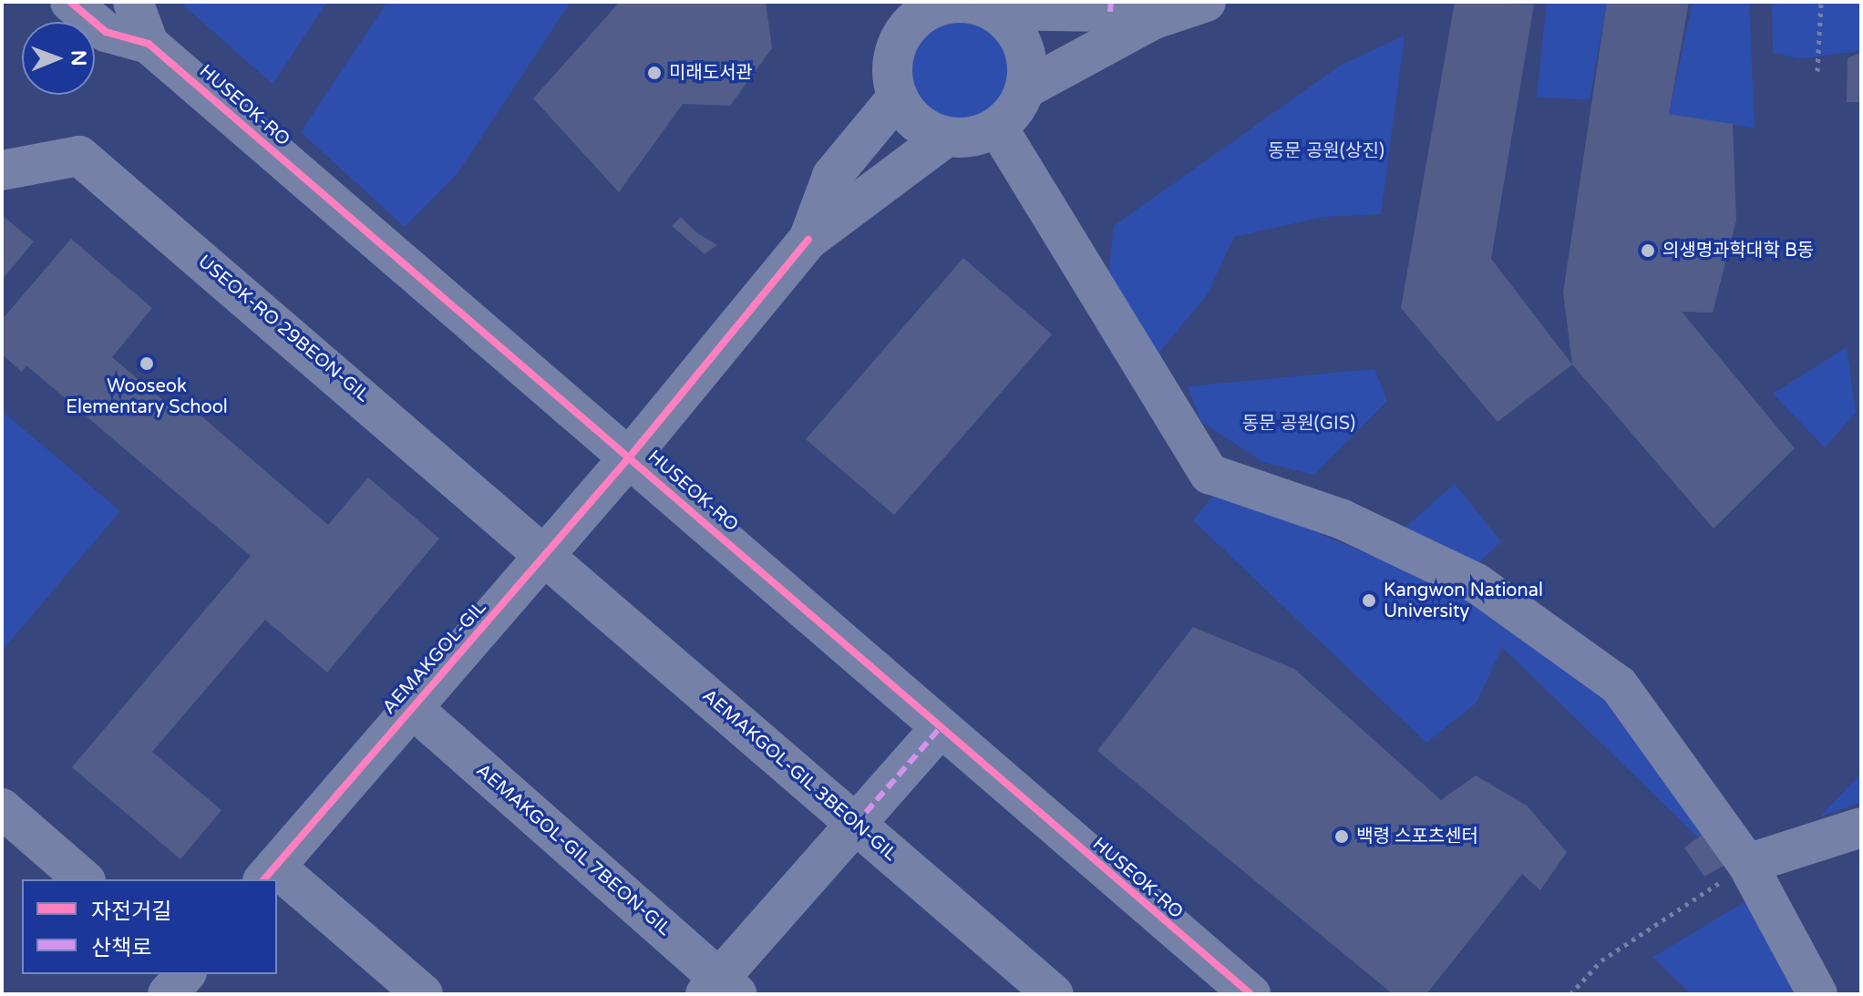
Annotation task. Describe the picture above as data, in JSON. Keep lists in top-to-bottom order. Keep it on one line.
{"streets":{"street":["HUSEOK-RO","USEOK-RO 29BEON-GIL","AEMAKGOL-GIL","AEMAKGOL-GIL 3BEON-GIL","AEMAKGOL-GIL 7BEON-GIL"]},"crossings":[["HUSEOK-RO","AEMAKGOL-GIL"],["USEOK-RO 29BEON-GIL","AEMAKGOL-GIL"],["USEOK-RO 29BEON-GIL","AEMAKGOL-GIL 3BEON-GIL"],["AEMAKGOL-GIL","AEMAKGOL-GIL 3BEON-GIL"],["AEMAKGOL-GIL","AEMAKGOL-GIL 7BEON-GIL"]],"parks":["동문 공원(상진)","동문 공원(GIS)"],"places":["미래도서관","의생명과학대학 B동","Wooseok Elementary School","Kangwon National University","백령 스포츠센터"],"legend":["자전거길","산책로"],"north":"right"}
